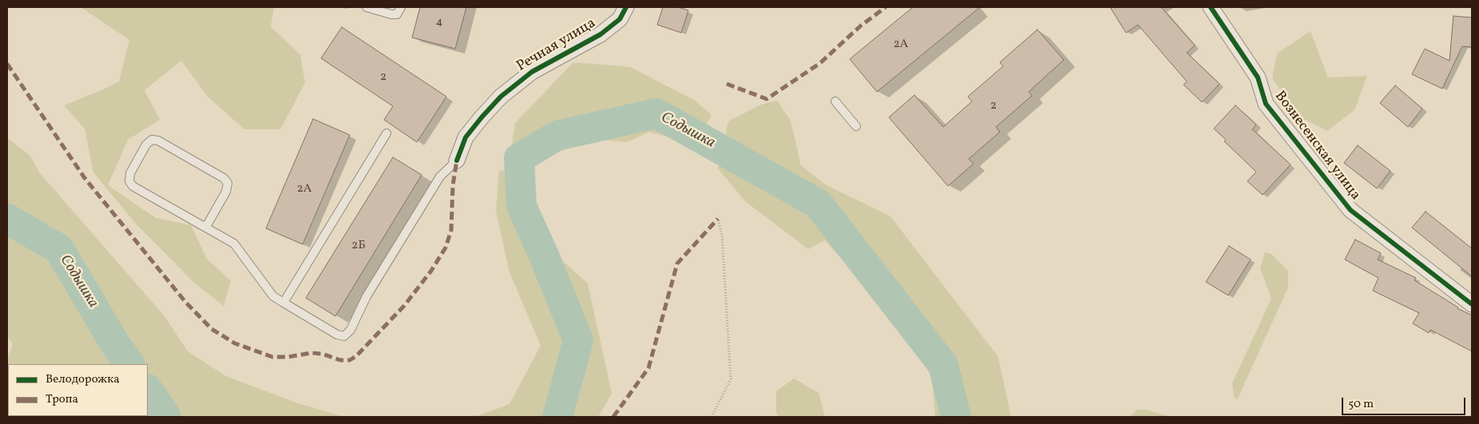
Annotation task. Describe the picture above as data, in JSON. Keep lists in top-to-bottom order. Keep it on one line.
{"streets":{"street":["Речная улица","Вознесенская улица"]},"water":["Содышка"],"house_numbers":["4","2А","2","2","2А","2Б"],"legend":["Велодорожка","Тропа"],"scale_bar":"50 m"}
